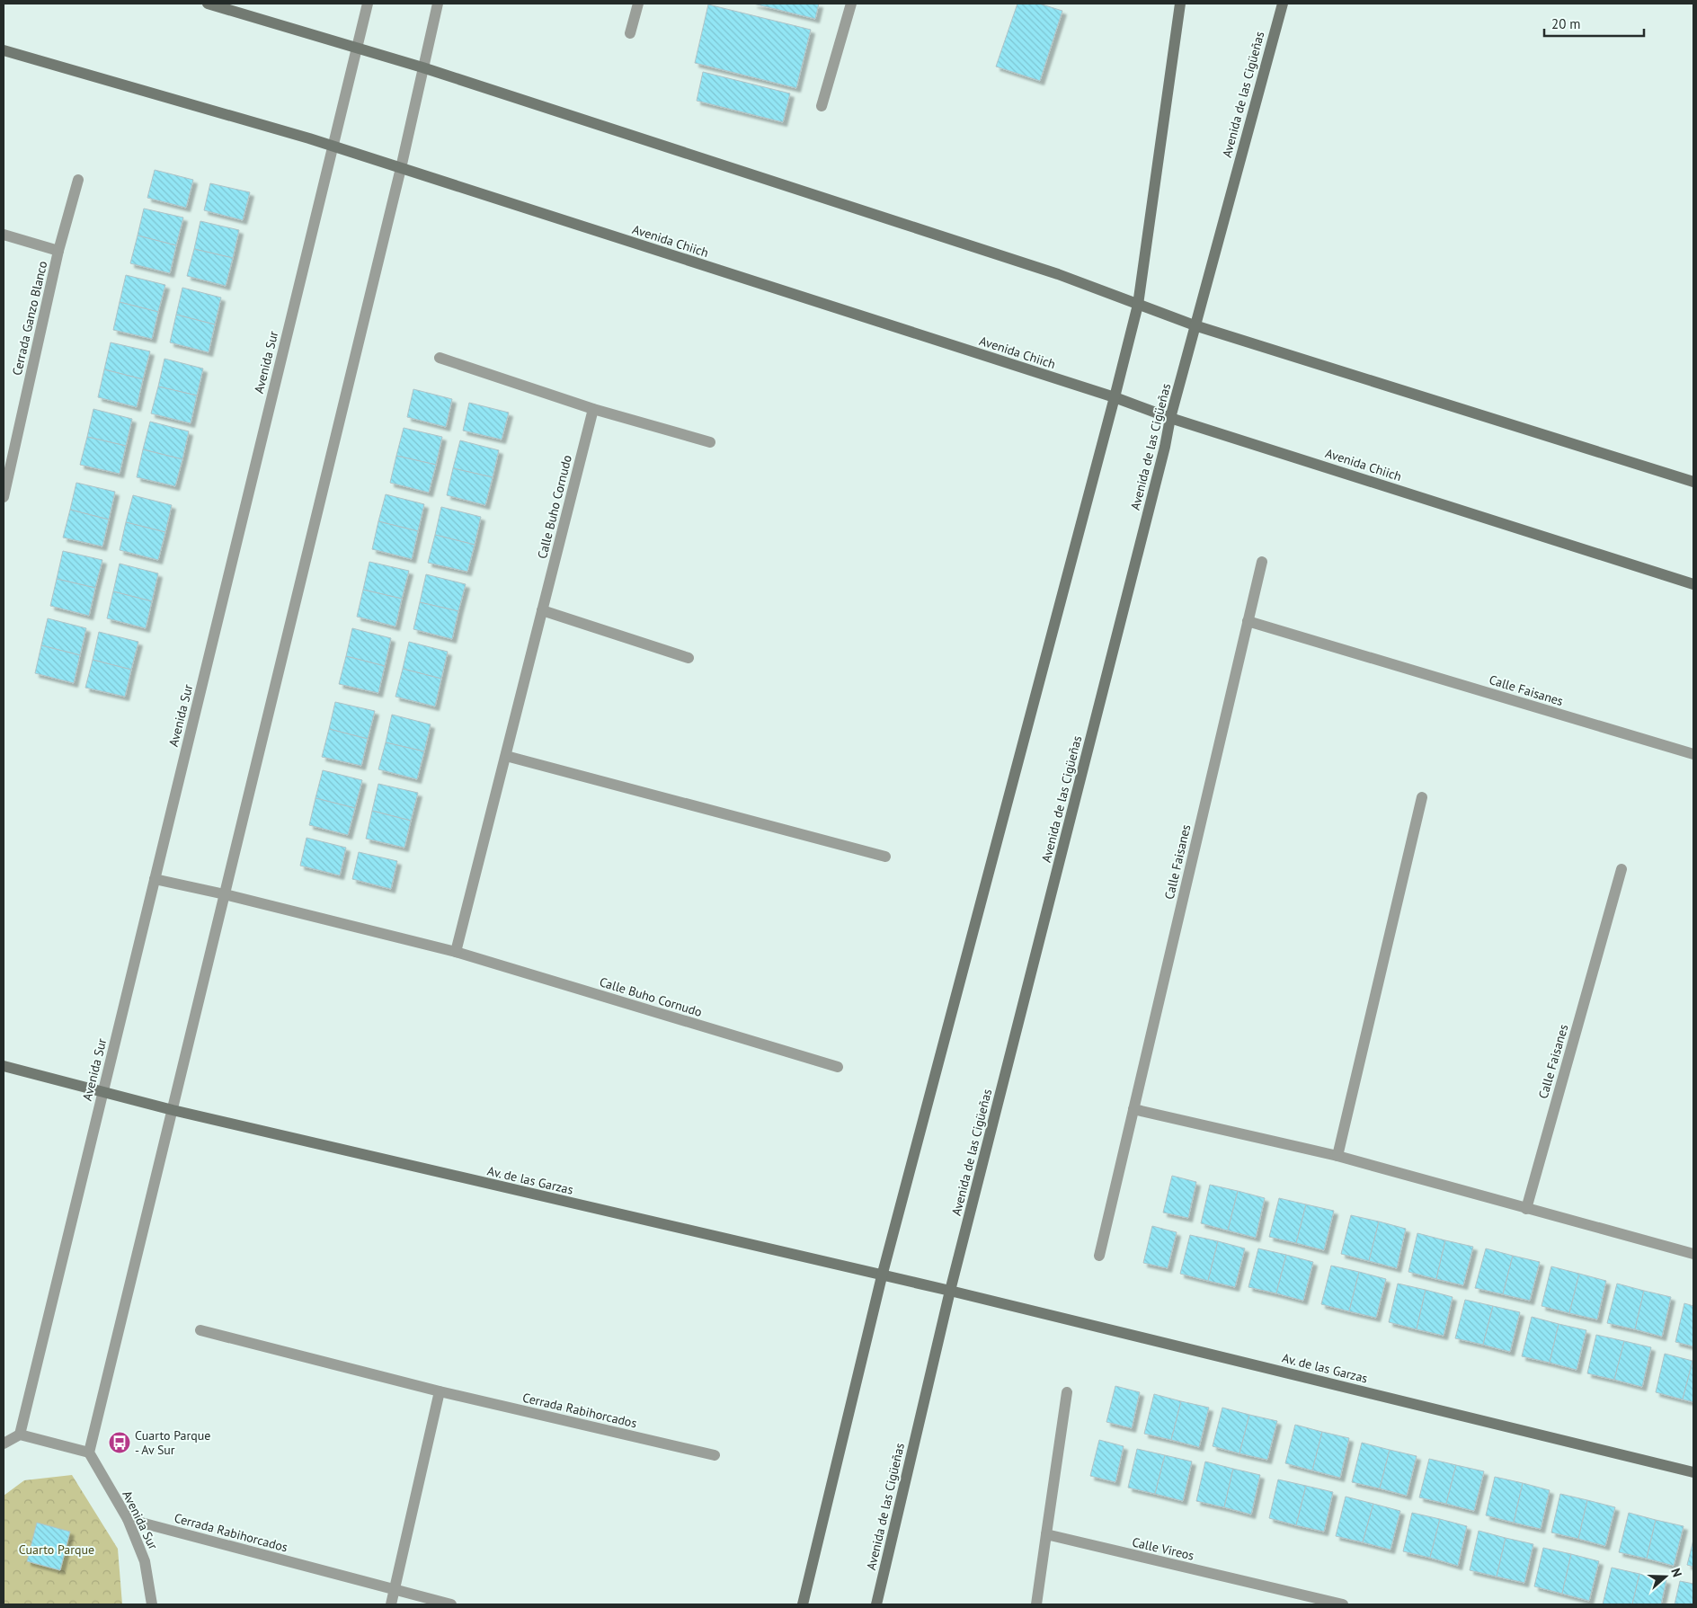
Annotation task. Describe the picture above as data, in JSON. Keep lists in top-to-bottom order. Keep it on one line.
{"streets":{"main road":["Avenida de las Cigüeñas","Avenida Chiich","Av. de las Garzas"],"street":["Cerrada Ganzo Blanco","Avenida Sur","Calle Buho Cornudo","Calle Faisanes","Cerrada Rabihorcados","Calle Vireos"]},"crossings":[["Avenida de las Cigüeñas","Avenida Chiich"],["Avenida de las Cigüeñas","Av. de las Garzas"],["Avenida Chiich","Avenida Sur"],["Avenida Sur","Calle Buho Cornudo"],["Avenida Sur","Av. de las Garzas"],["Avenida Sur","Cerrada Rabihorcados"]],"parks":["Cuarto Parque"],"places":{"bus stop":["Cuarto Parque - Av Sur"]},"scale_bar":"20 m","north":"right"}
